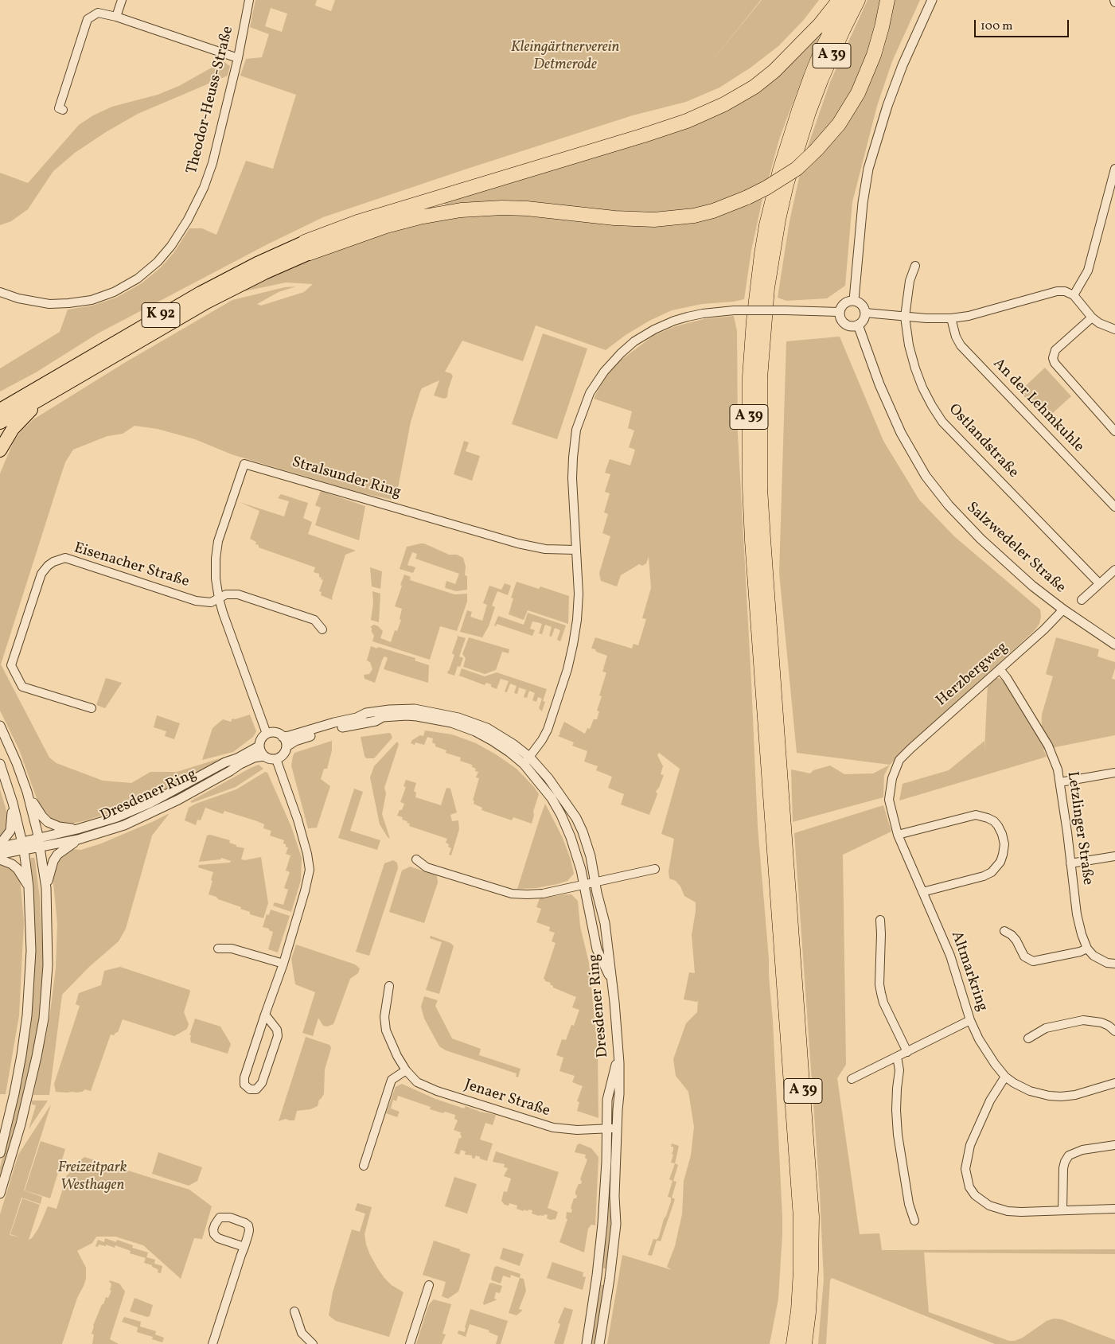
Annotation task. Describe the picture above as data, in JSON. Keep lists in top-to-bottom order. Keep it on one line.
{"streets":{"highway":["A 39","K 92"],"street":["Theodor-Heuss-Straße","An der Lehmkuhle","Ostlandstraße","Stralsunder Ring","Salzwedeler Straße","Eisenacher Straße","Herzbergweg","Dresdener Ring","Letzlinger Straße","Altmarkring","Jenaer Straße"]},"crossings":[["Stralsunder Ring","Eisenacher Straße"],["Stralsunder Ring","Dresdener Ring"],["Salzwedeler Straße","Herzbergweg"],["Herzbergweg","Letzlinger Straße"],["Herzbergweg","Altmarkring"],["Dresdener Ring","Jenaer Straße"]],"parks":["Kleingärtnerverein Detmerode","Freizeitpark Westhagen"],"scale_bar":"100 m"}
